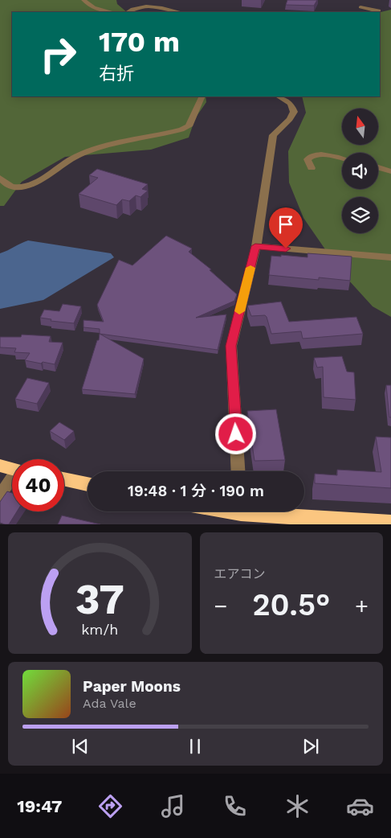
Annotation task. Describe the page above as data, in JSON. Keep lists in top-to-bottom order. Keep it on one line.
{"north":"top","page":{"turn":["170 m","右折"],"limit":"40","trip":"19:48 · 1 分 · 190 m","tile":"エアコン","heat":["−","20.5°","+"],"song":["Paper Moons","Ada Vale"],"tabs":"19:47","gauge":["37","km/h"]}}
